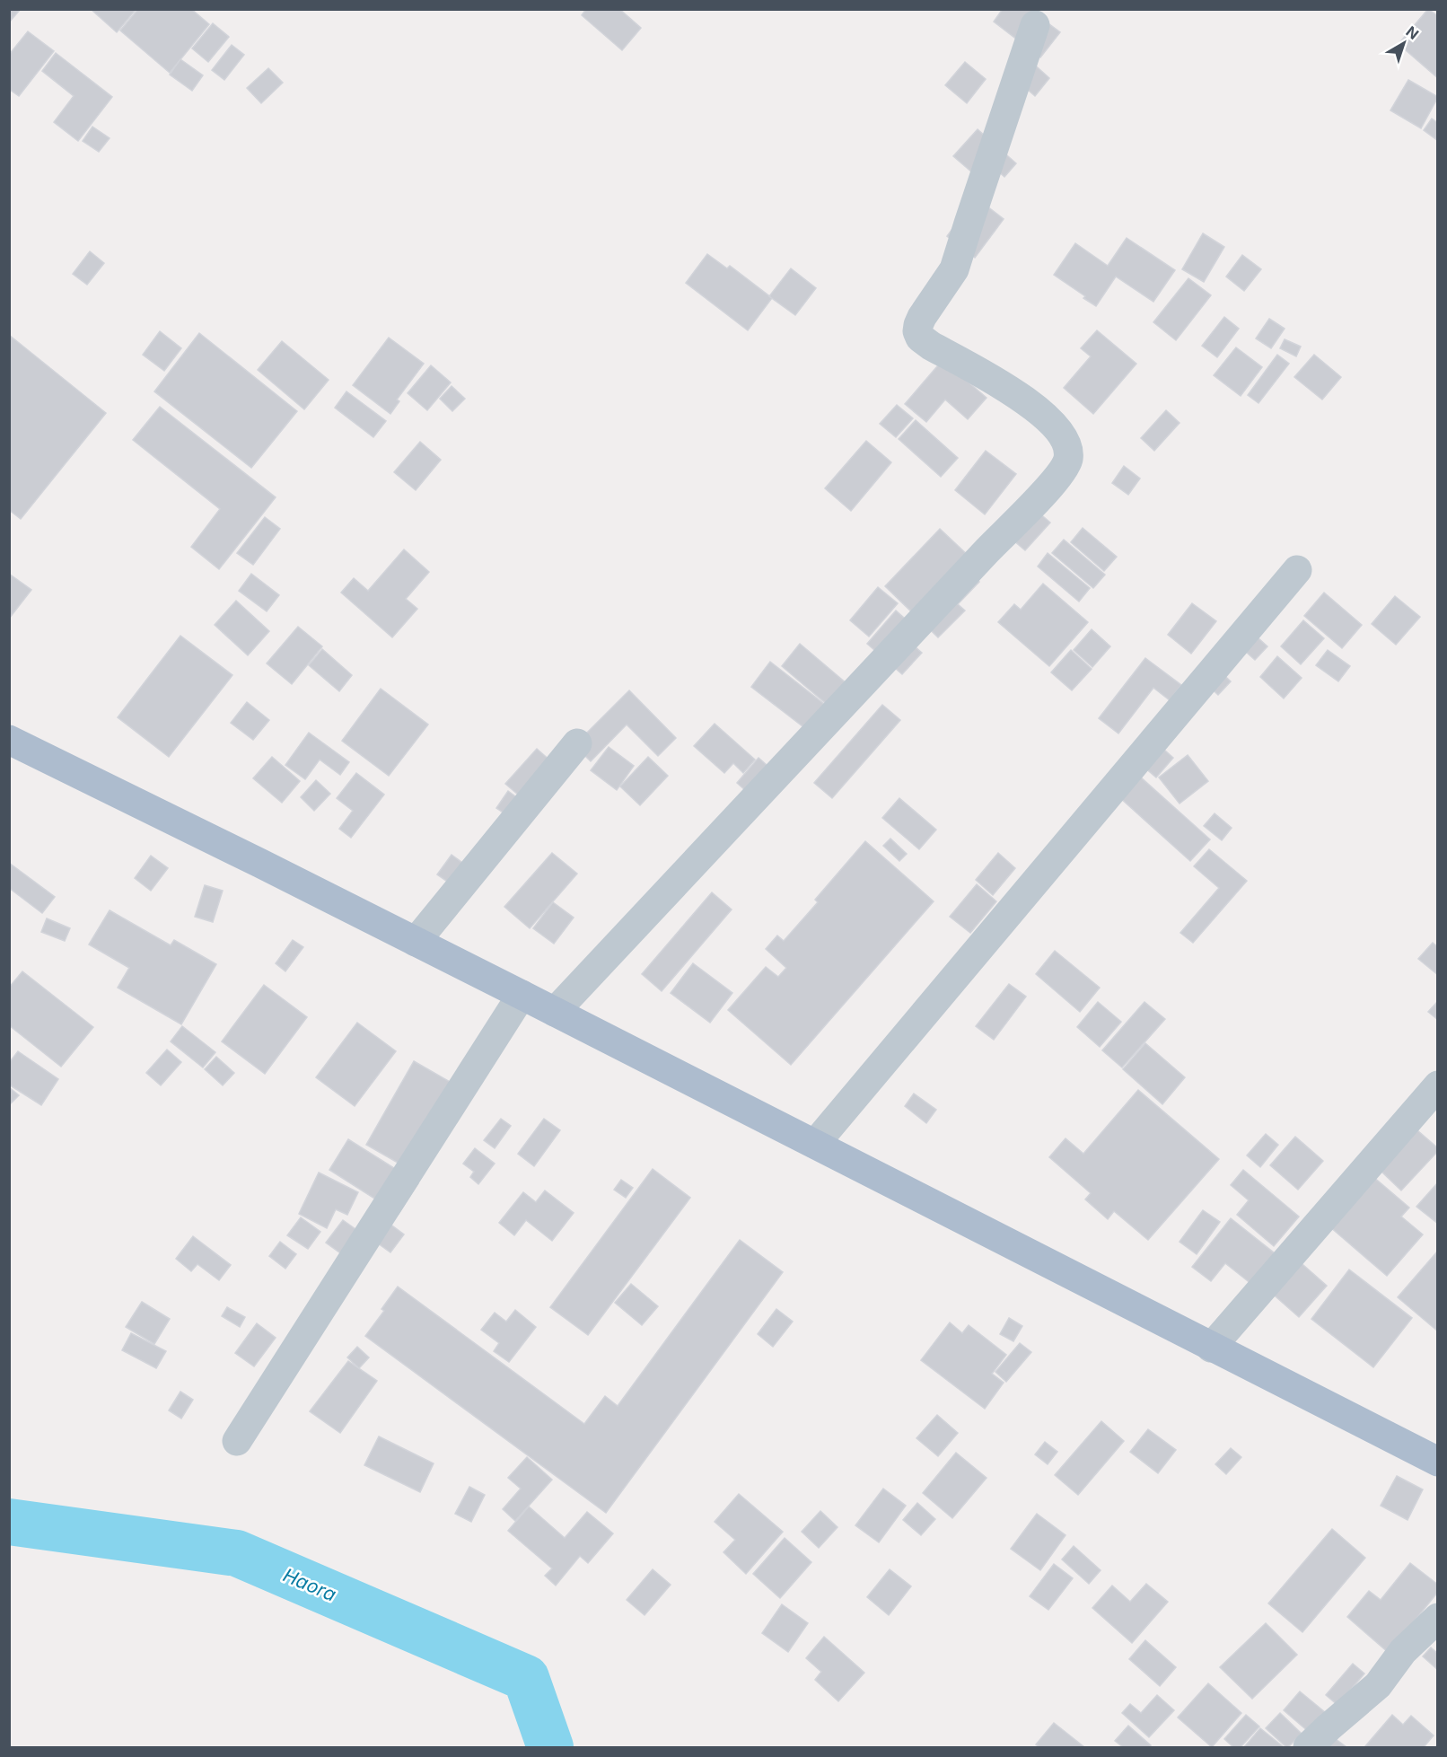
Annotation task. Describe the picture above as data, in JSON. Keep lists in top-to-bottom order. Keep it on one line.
{"water":["Haora"],"north":"top right"}
